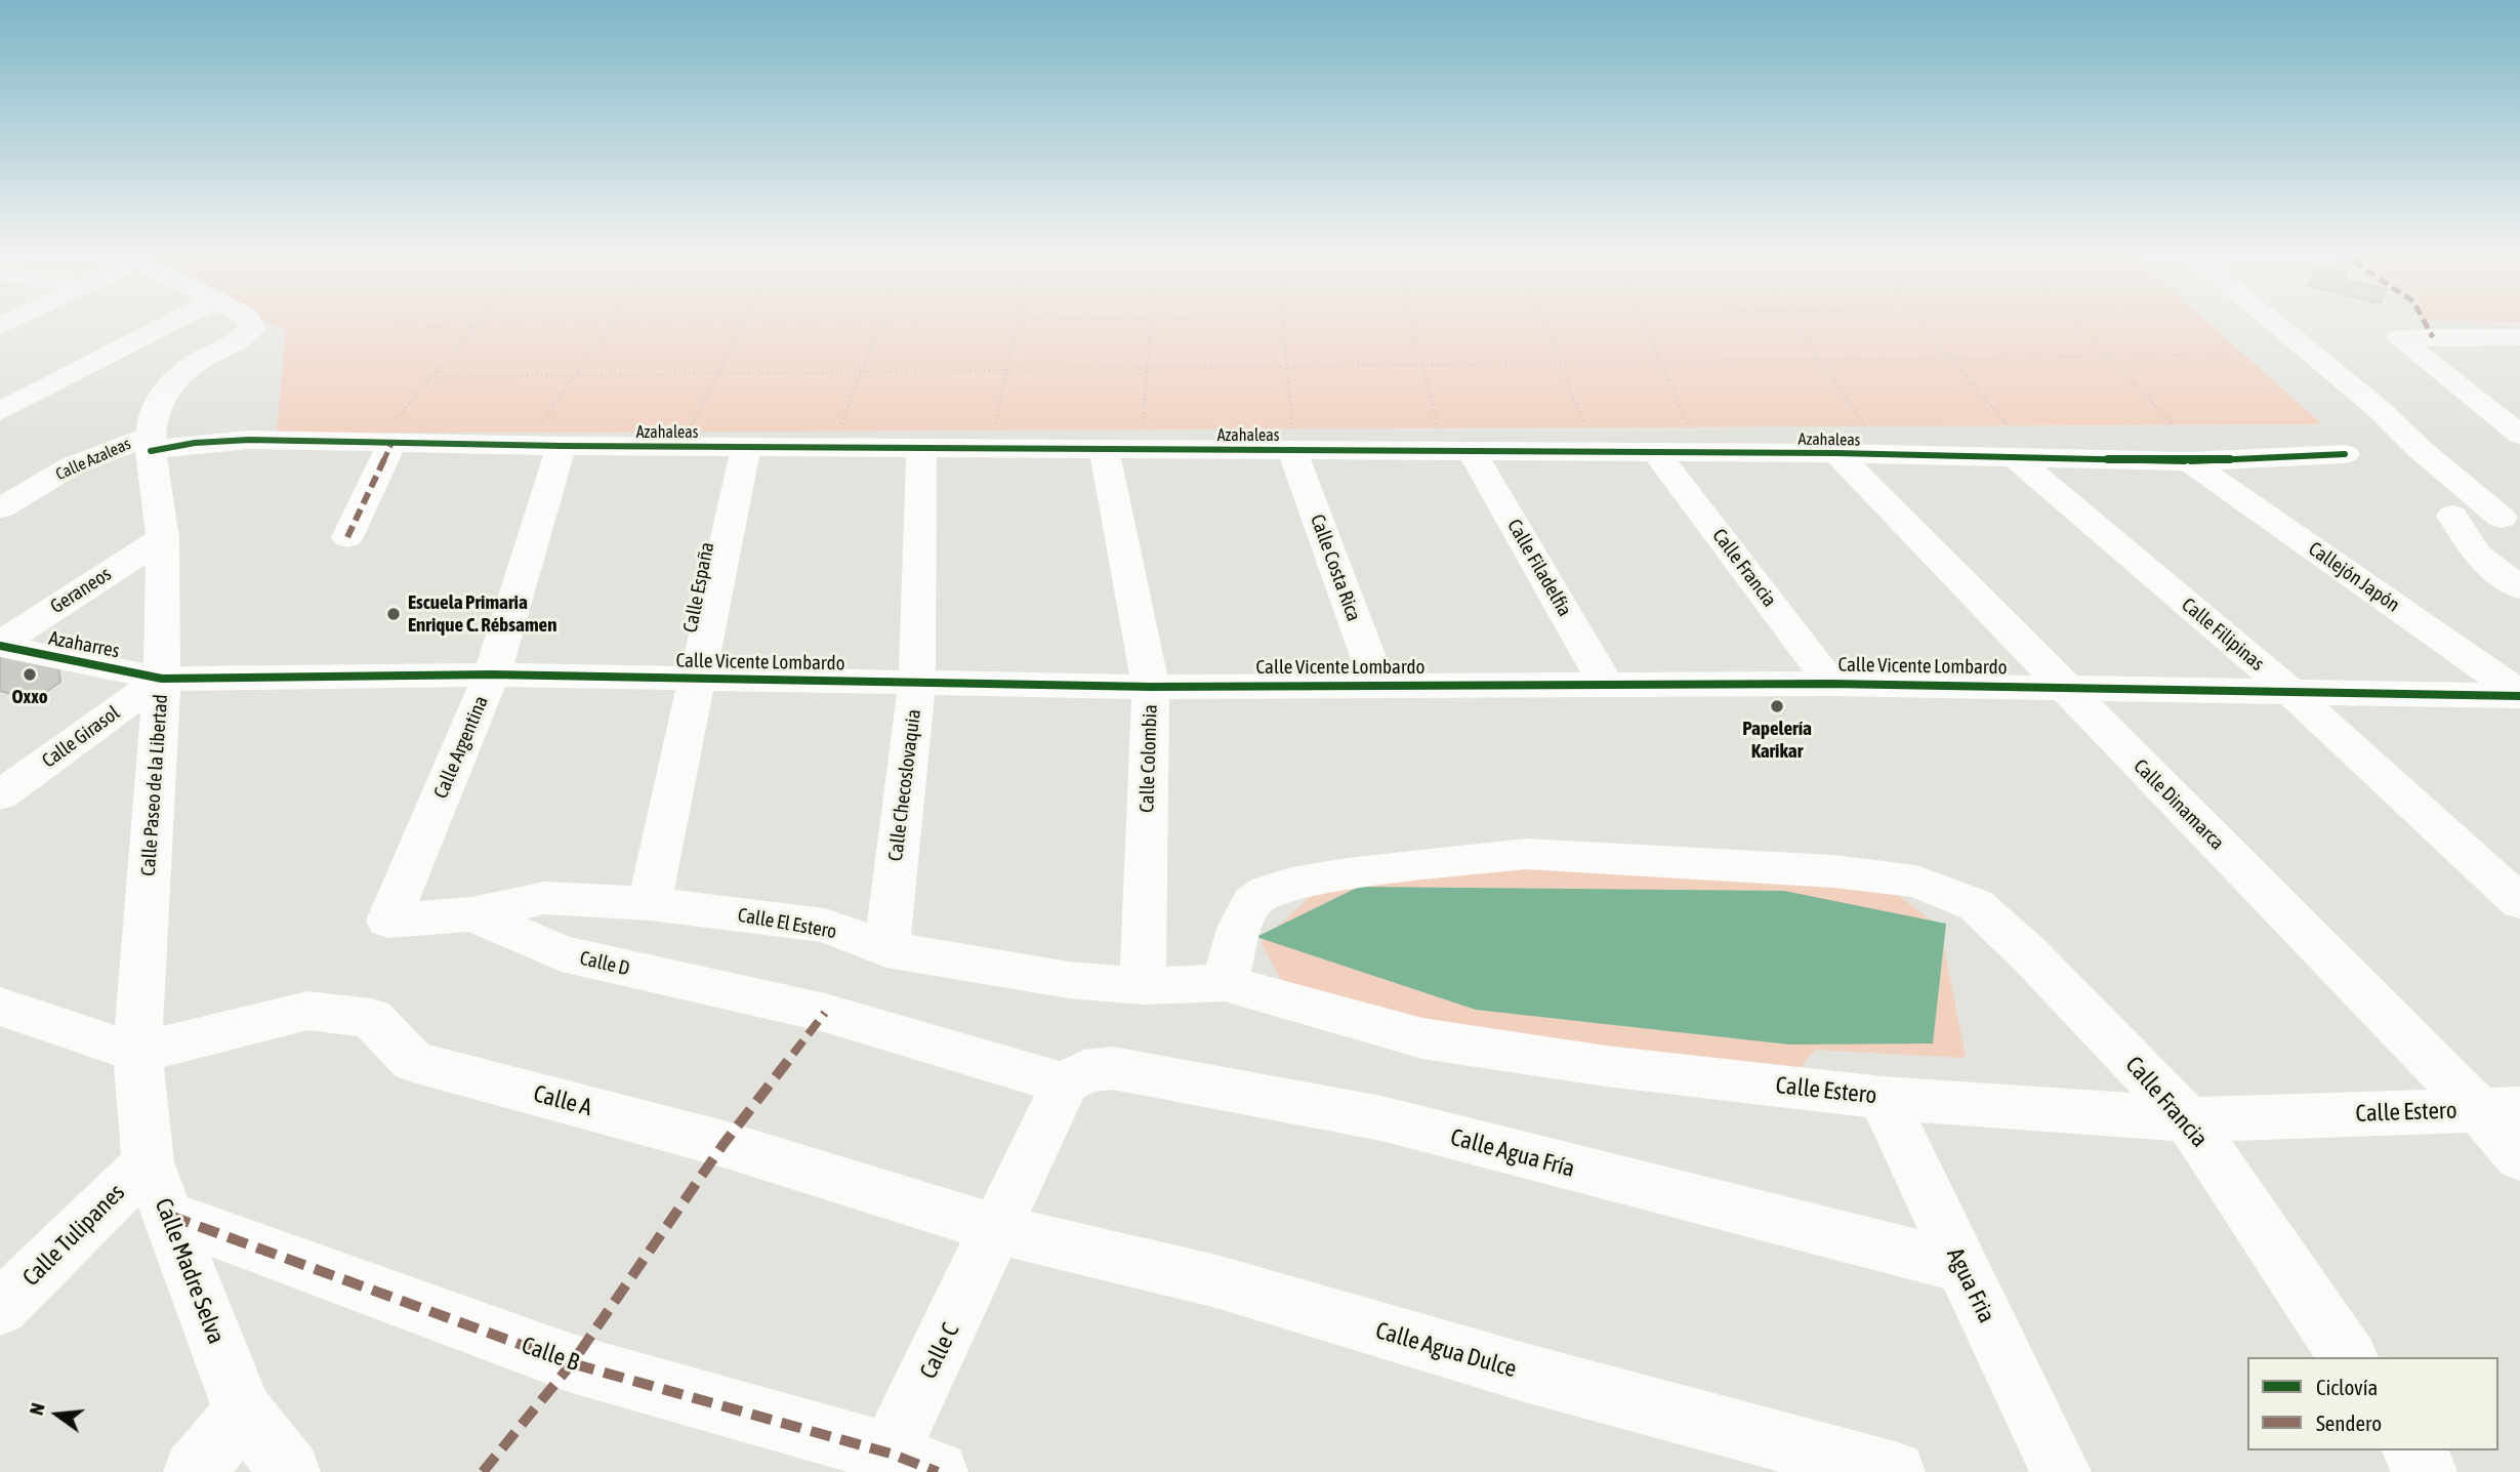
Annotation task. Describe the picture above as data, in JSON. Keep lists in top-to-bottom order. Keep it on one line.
{"streets":{"street":["Azahaleas","Calle Azaleas","Calle Costa Rica","Calle Filadelfia","Calle Francia","Callejón Japón","Calle España","Geraneos","Calle Filipinas","Azaharres","Calle Vicente Lombardo","Calle Girasol","Calle Argentina","Calle Colombia","Calle Paseo de la Libertad","Calle Checoslovaquia","Calle Dinamarca","Calle El Estero","Calle D","Calle Estero","Calle A","Calle Agua Fría","Calle Tulipanes","Calle Madre Selva","Agua Fria","Calle Agua Dulce","Calle C","Calle B"]},"crossings":[["Azahaleas","Calle Azaleas"],["Azahaleas","Calle Costa Rica"],["Azahaleas","Calle Filadelfia"],["Azahaleas","Calle Francia"],["Azahaleas","Callejón Japón"],["Azahaleas","Calle España"],["Azahaleas","Calle Filipinas"],["Azahaleas","Calle Argentina"],["Azahaleas","Calle Colombia"],["Azahaleas","Calle Paseo de la Libertad"],["Azahaleas","Calle Checoslovaquia"],["Azahaleas","Calle Dinamarca"],["Calle Azaleas","Calle Paseo de la Libertad"],["Calle Costa Rica","Calle Vicente Lombardo"],["Calle Filadelfia","Calle Vicente Lombardo"],["Calle Francia","Calle Vicente Lombardo"],["Calle Francia","Calle Estero"],["Callejón Japón","Calle Vicente Lombardo"],["Calle España","Calle Vicente Lombardo"],["Calle España","Calle El Estero"],["Geraneos","Azaharres"],["Geraneos","Calle Paseo de la Libertad"],["Calle Filipinas","Calle Vicente Lombardo"],["Azaharres","Calle Vicente Lombardo"],["Azaharres","Calle Girasol"],["Azaharres","Calle Paseo de la Libertad"],["Calle Vicente Lombardo","Calle Girasol"],["Calle Vicente Lombardo","Calle Argentina"],["Calle Vicente Lombardo","Calle Colombia"],["Calle Vicente Lombardo","Calle Paseo de la Libertad"],["Calle Vicente Lombardo","Calle Checoslovaquia"],["Calle Vicente Lombardo","Calle Dinamarca"],["Calle Girasol","Calle Paseo de la Libertad"],["Calle Argentina","Calle D"],["Calle Colombia","Calle El Estero"],["Calle Colombia","Calle Estero"],["Calle Paseo de la Libertad","Calle A"],["Calle Paseo de la Libertad","Calle Madre Selva"],["Calle Checoslovaquia","Calle El Estero"],["Calle Dinamarca","Calle Estero"],["Calle El Estero","Calle D"],["Calle El Estero","Calle Estero"],["Calle D","Calle Agua Fría"],["Calle D","Calle C"],["Calle Estero","Agua Fria"],["Calle A","Calle Madre Selva"],["Calle A","Calle Agua Dulce"],["Calle A","Calle C"],["Calle Agua Fría","Agua Fria"],["Calle Agua Fría","Calle C"],["Calle Tulipanes","Calle Madre Selva"],["Calle Madre Selva","Calle B"],["Calle Agua Dulce","Calle C"],["Calle C","Calle B"]],"places":["Escuela Primaria Enrique C. Rébsamen","Oxxo","Papelería Karikar"],"legend":["Ciclovía","Sendero"],"north":"left"}
